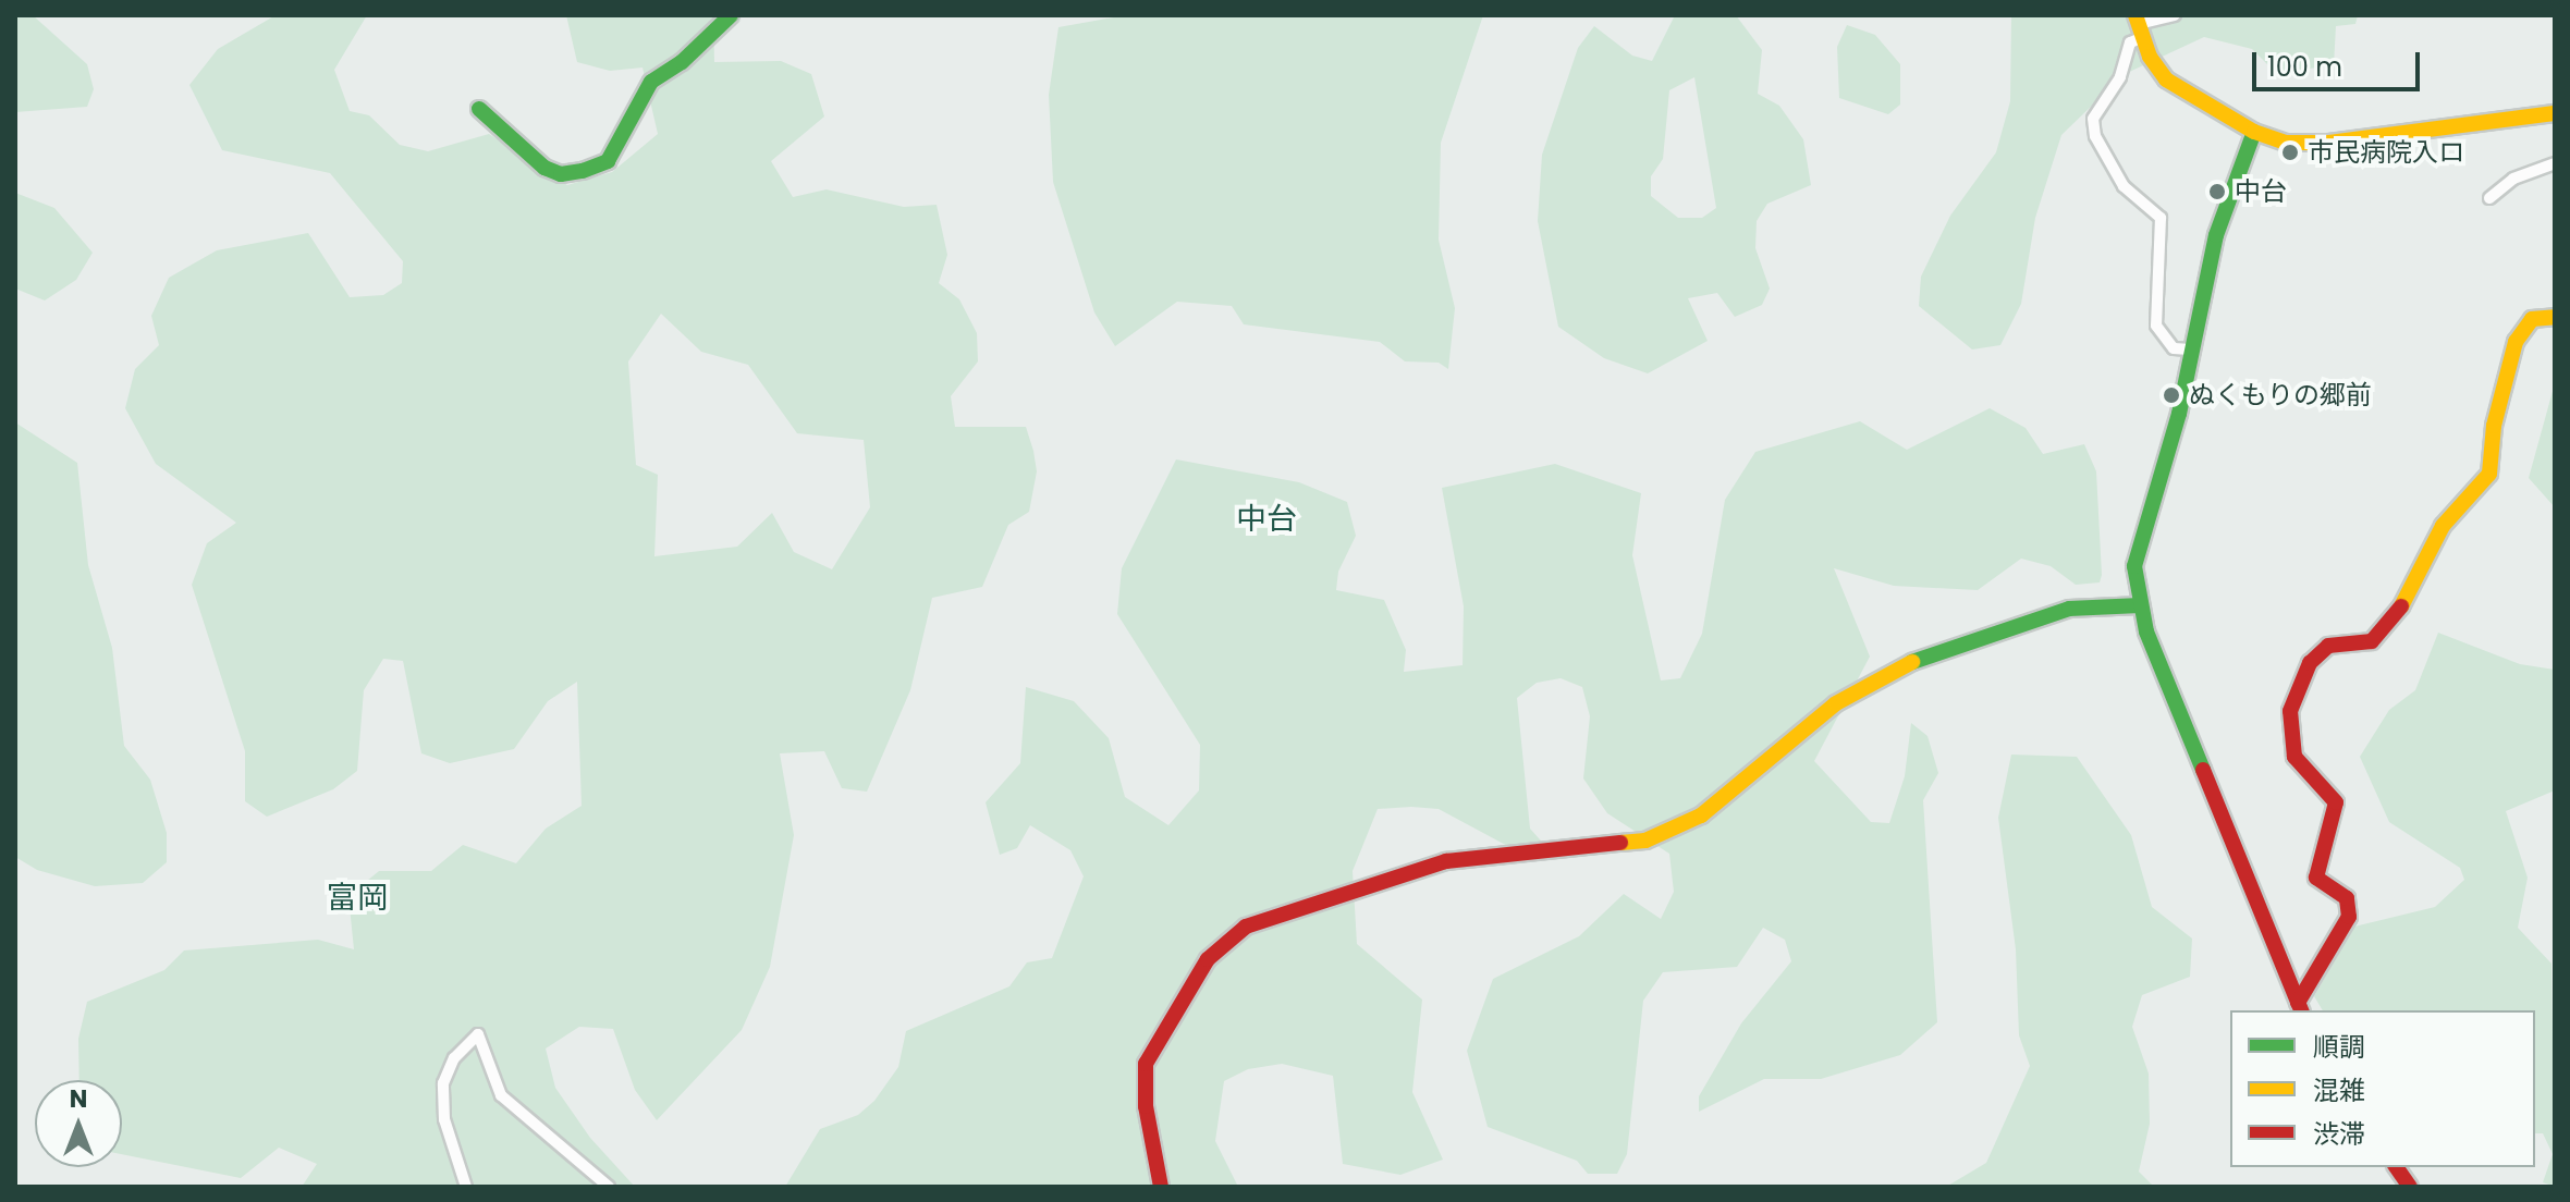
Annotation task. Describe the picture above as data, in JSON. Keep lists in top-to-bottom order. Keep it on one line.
{"districts":["中台","富岡"],"places":["市民病院入ロ","中台","ぬくもりの郷前"],"legend":["順調","混雑","渋滞"],"scale_bar":"100 m","north":"top"}
